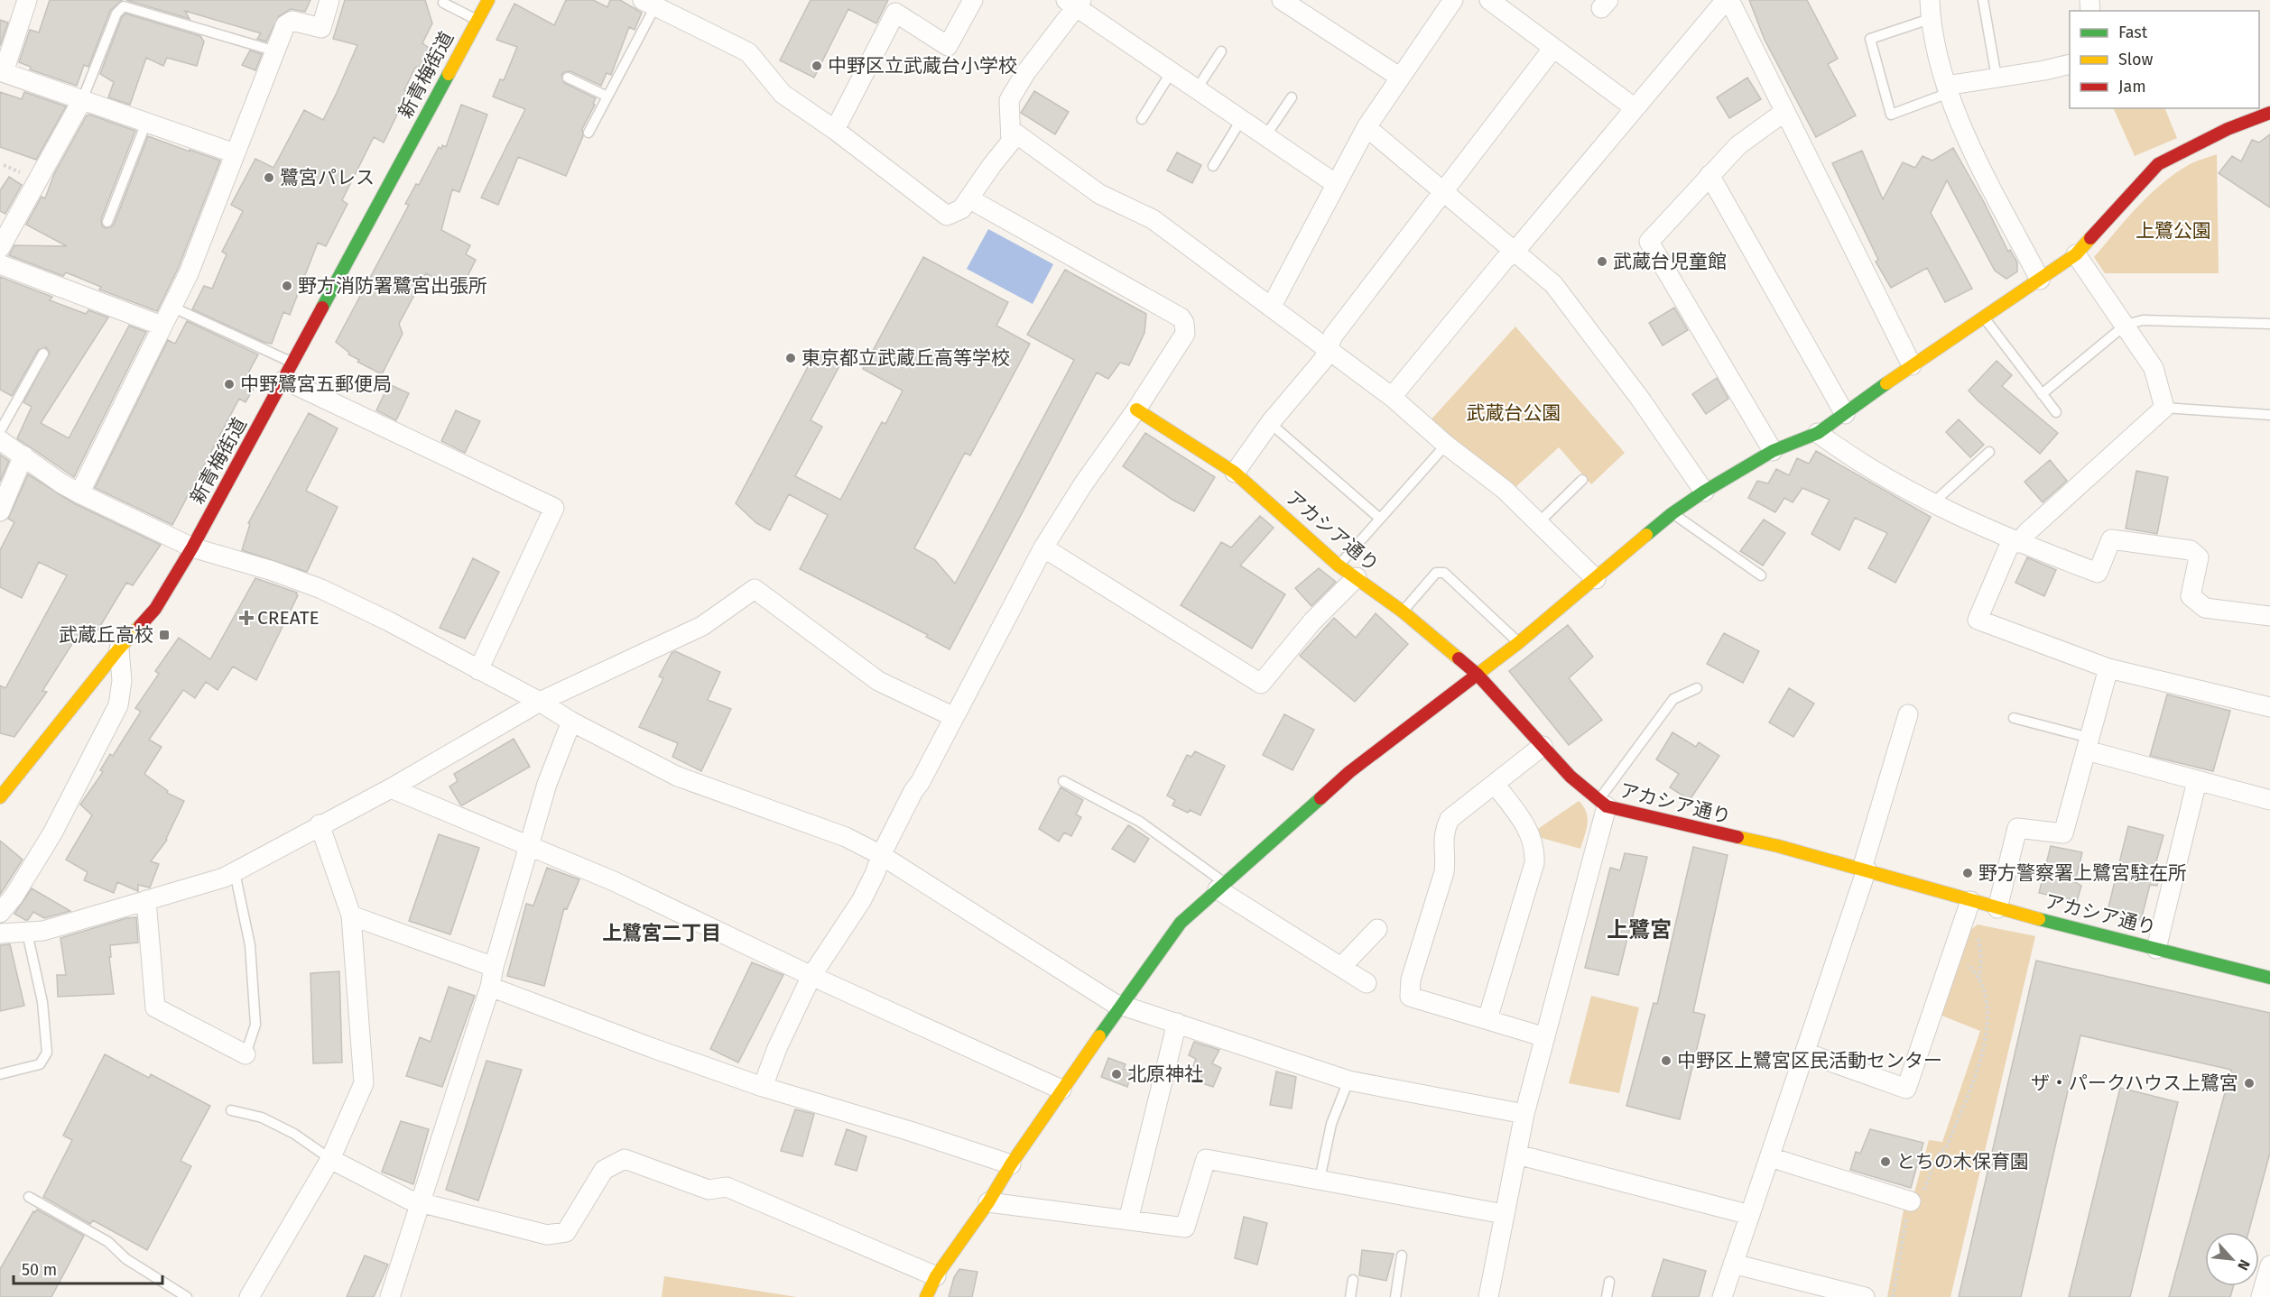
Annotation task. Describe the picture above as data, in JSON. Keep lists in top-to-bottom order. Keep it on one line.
{"streets":{"street":["新青梅街道","アカシア通り"]},"districts":["上鷺宮","上鷺宮二丁目"],"parks":["上鷺公園","武蔵台公園"],"places":{"other":["中野区立武蔵台小学校","鷺宮パレス","武蔵台児童館","野方消防署鷺宮出張所","東京都立武蔵丘高等学校","中野鷺宮五郵便局","野方警察署上鷺宮駐在所","中野区上鷺宮区民活動センター","北原神社","ザ・パークハウス上鷺宮","とちの木保育園"],"health":["CREATE"],"transit":["武蔵丘高校"]},"legend":["Fast","Slow","Jam"],"scale_bar":"50 m","north":"bottom right"}
